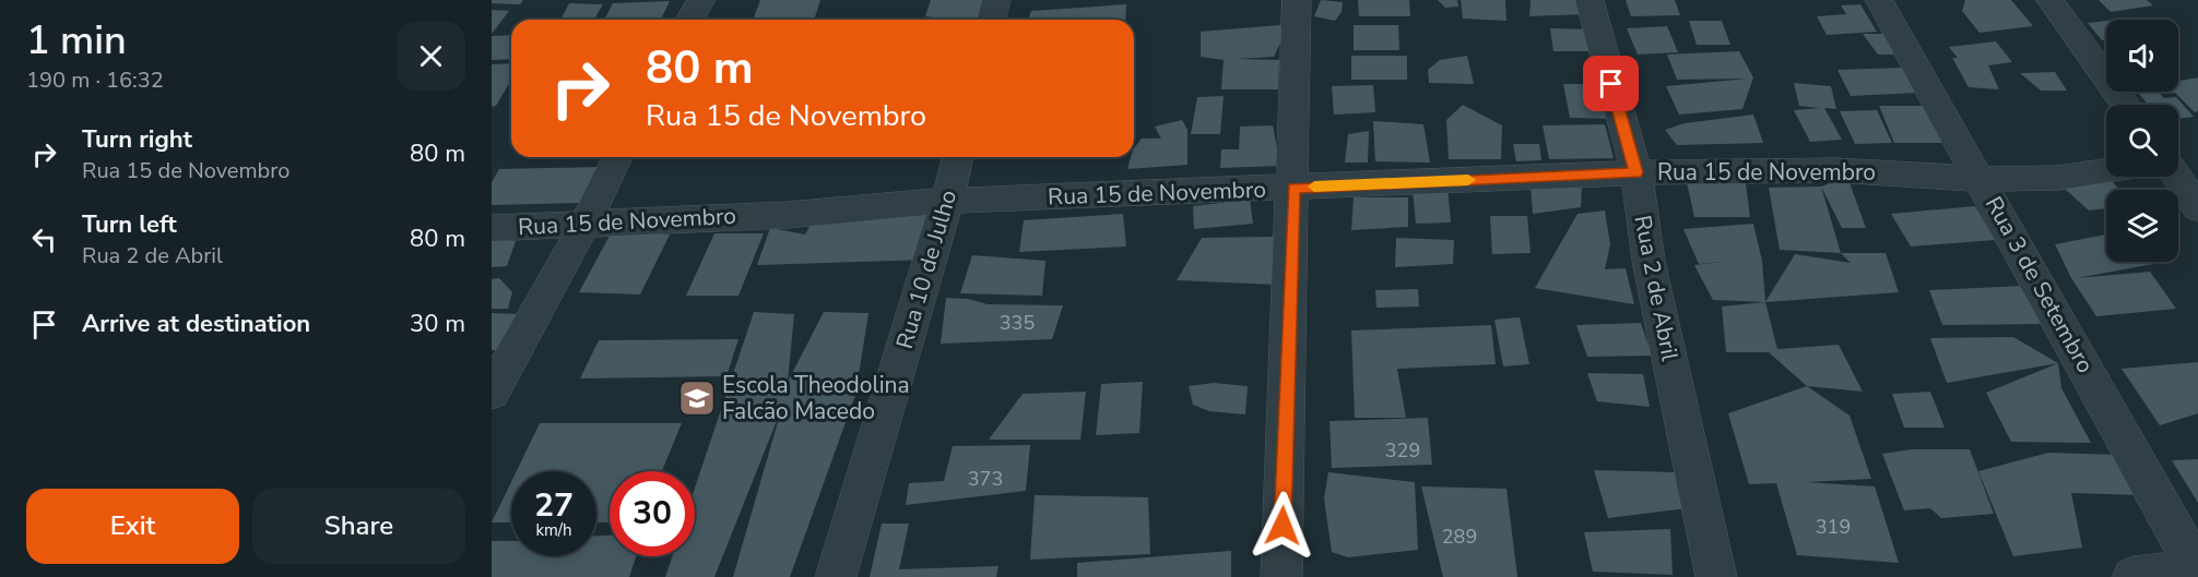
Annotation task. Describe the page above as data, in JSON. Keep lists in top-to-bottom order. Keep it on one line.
{"streets":{"street":["Rua 15 de Novembro","Rua 10 de Julho","Rua 3 de Setembro","Rua 2 de Abril"]},"crossings":[["Rua 15 de Novembro","Rua 10 de Julho"],["Rua 15 de Novembro","Rua 3 de Setembro"],["Rua 15 de Novembro","Rua 2 de Abril"]],"places":{"school or university":["Escola Theodolina Falcão Macedo"]},"house_numbers":["335","329","373","319","289"],"page":{"heading":["1 min","190 m · 16:32"],"turn":["80 m","Rua 15 de Novembro"],"list":[{"name":"Turn right","note":"Rua 15 de Novembro","value":"80 m"},{"name":"Turn left","note":"Rua 2 de Abril","value":"80 m"},{"name":"Arrive at destination","value":"30 m"}],"speed":"27 km/h","limit":"30","buttons":["Exit","Share"]}}
